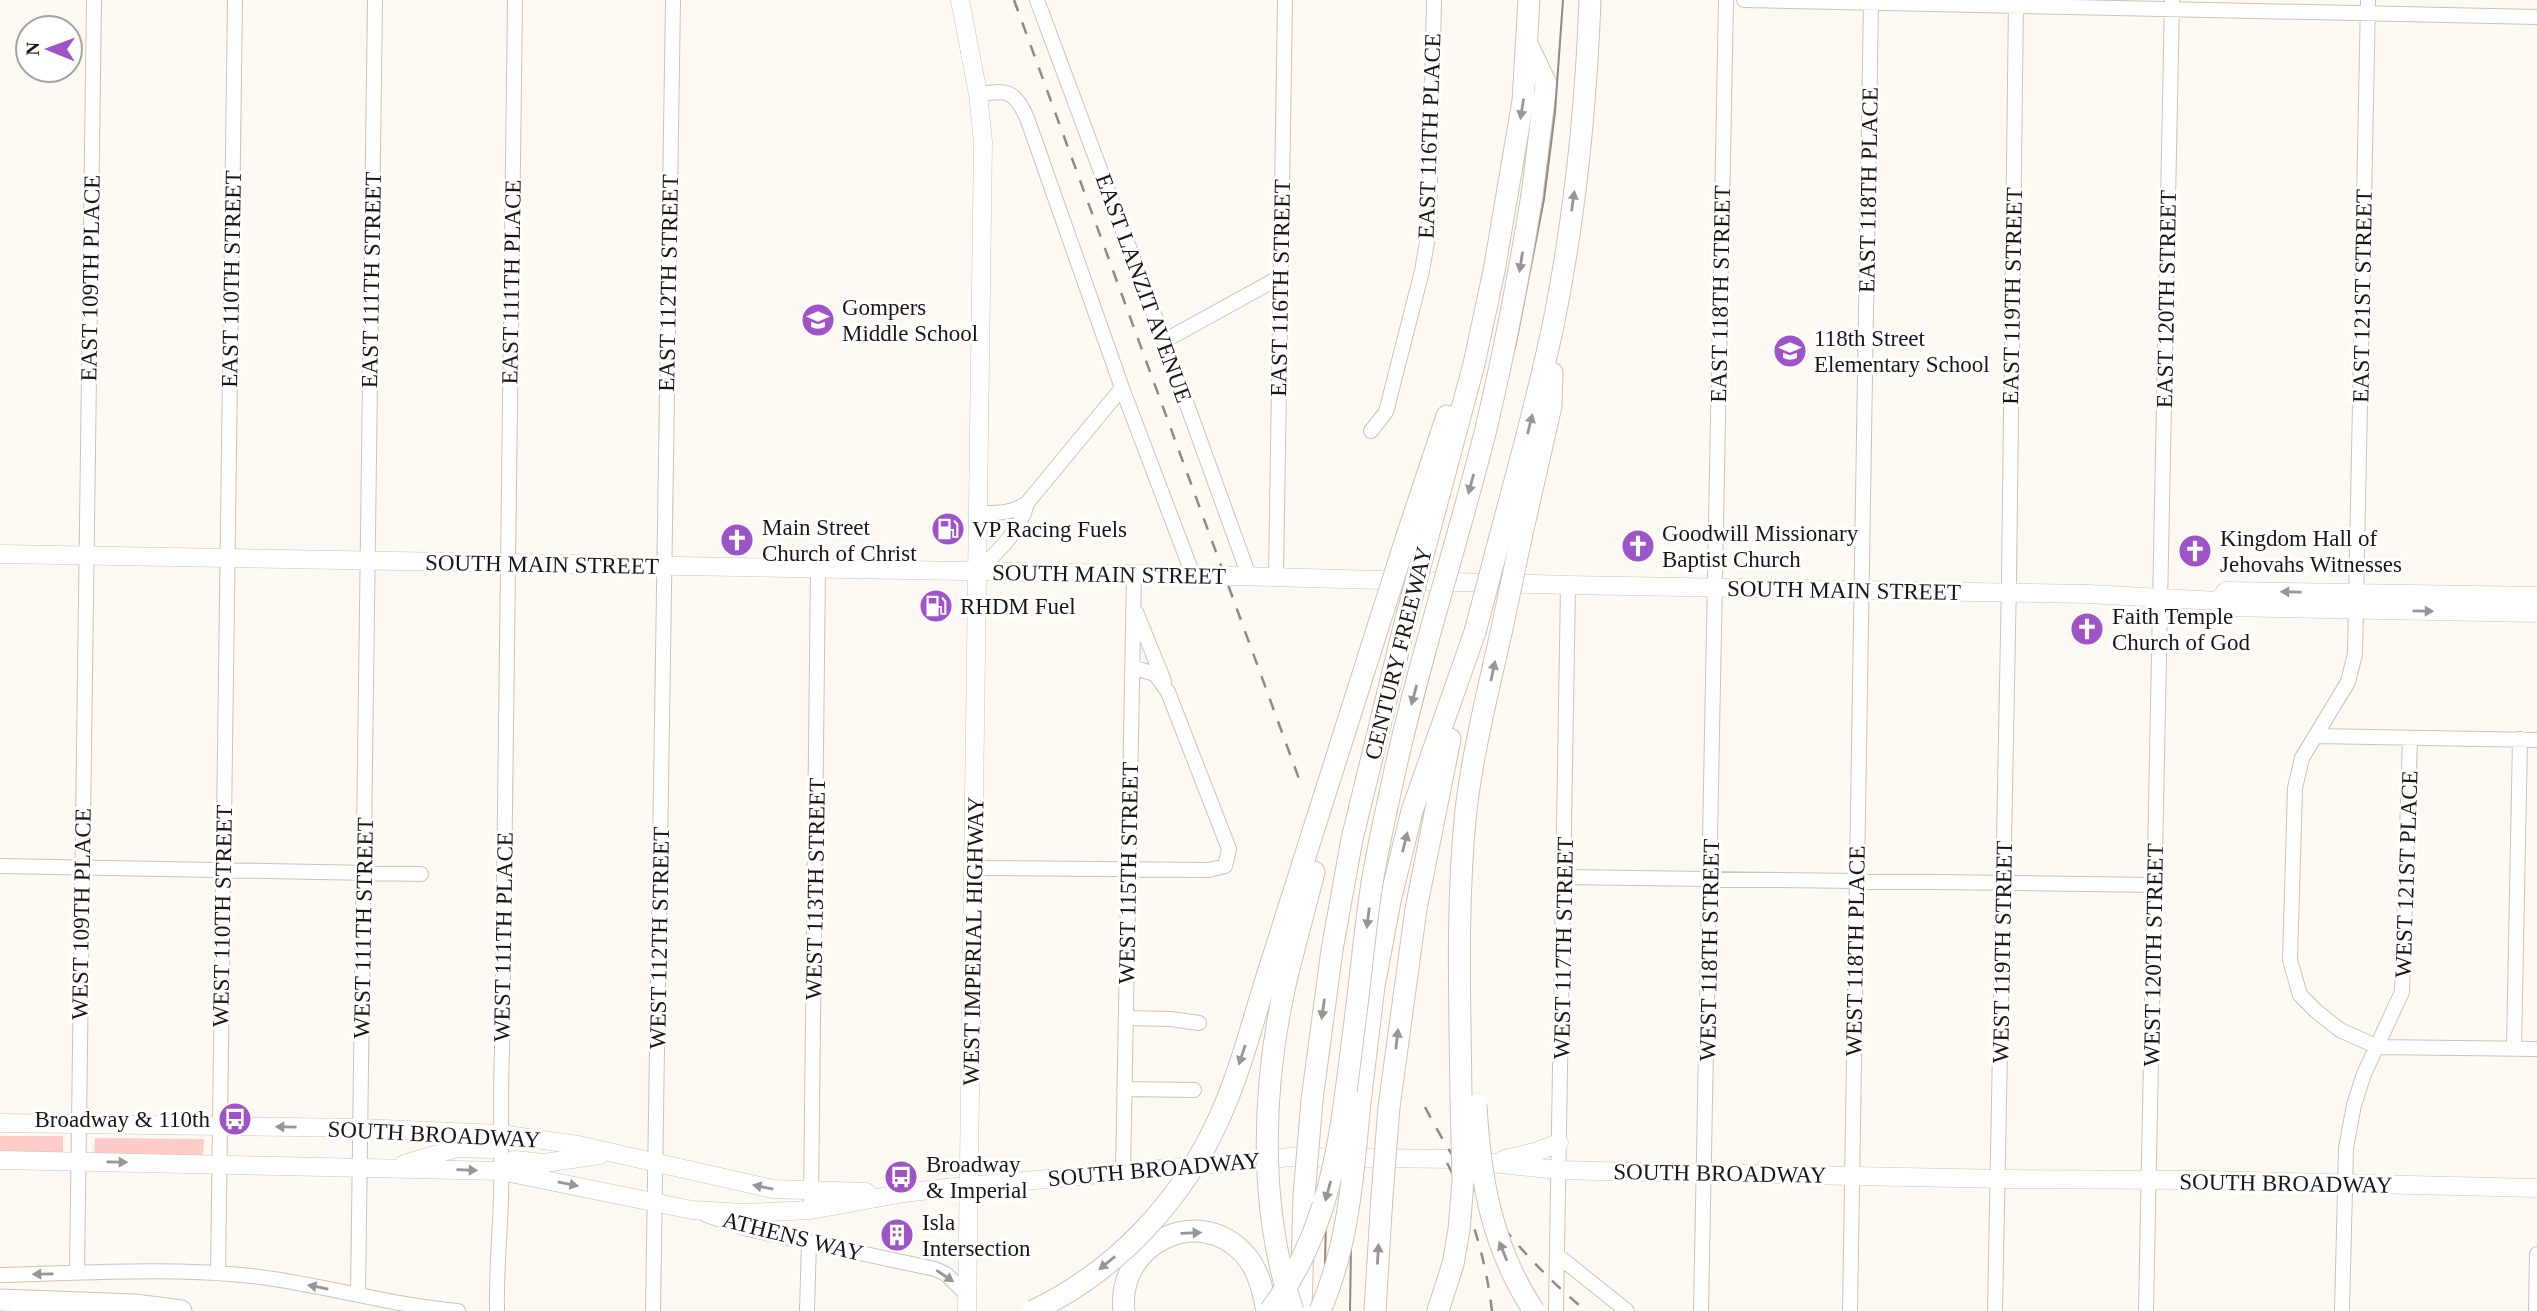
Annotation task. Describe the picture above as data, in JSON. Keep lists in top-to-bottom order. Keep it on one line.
{"streets":{"highway":["CENTURY FREEWAY"],"main road":["SOUTH MAIN STREET","WEST IMPERIAL HIGHWAY","SOUTH BROADWAY"],"street":["EAST 116TH PLACE","EAST 118TH PLACE","EAST 109TH PLACE","EAST 110TH STREET","EAST 111TH STREET","EAST 111TH PLACE","EAST 112TH STREET","EAST LANZIT AVENUE","EAST 116TH STREET","EAST 118TH STREET","EAST 119TH STREET","EAST 121ST STREET","EAST 120TH STREET","WEST 115TH STREET","WEST 121ST PLACE","WEST 113TH STREET","WEST 109TH PLACE","WEST 110TH STREET","WEST 111TH STREET","WEST 111TH PLACE","WEST 112TH STREET","WEST 117TH STREET","WEST 118TH STREET","WEST 118TH PLACE","WEST 119TH STREET","WEST 120TH STREET","ATHENS WAY"]},"crossings":[["EAST 118TH PLACE","SOUTH MAIN STREET"],["EAST 118TH PLACE","WEST 118TH PLACE"],["EAST 109TH PLACE","SOUTH MAIN STREET"],["EAST 109TH PLACE","WEST 109TH PLACE"],["EAST 110TH STREET","SOUTH MAIN STREET"],["EAST 110TH STREET","WEST 110TH STREET"],["EAST 111TH STREET","SOUTH MAIN STREET"],["EAST 111TH STREET","WEST 111TH STREET"],["EAST 111TH PLACE","SOUTH MAIN STREET"],["EAST 111TH PLACE","WEST 111TH PLACE"],["EAST 112TH STREET","SOUTH MAIN STREET"],["EAST 112TH STREET","WEST 112TH STREET"],["EAST LANZIT AVENUE","SOUTH MAIN STREET"],["EAST 116TH STREET","SOUTH MAIN STREET"],["EAST 118TH STREET","SOUTH MAIN STREET"],["EAST 118TH STREET","WEST 118TH STREET"],["EAST 119TH STREET","SOUTH MAIN STREET"],["EAST 119TH STREET","WEST 119TH STREET"],["EAST 121ST STREET","SOUTH MAIN STREET"],["EAST 121ST STREET","WEST 121ST PLACE"],["EAST 120TH STREET","SOUTH MAIN STREET"],["EAST 120TH STREET","WEST 120TH STREET"],["SOUTH MAIN STREET","WEST 115TH STREET"],["SOUTH MAIN STREET","WEST 113TH STREET"],["SOUTH MAIN STREET","WEST 109TH PLACE"],["SOUTH MAIN STREET","WEST 110TH STREET"],["SOUTH MAIN STREET","WEST 111TH STREET"],["SOUTH MAIN STREET","WEST 111TH PLACE"],["SOUTH MAIN STREET","WEST 112TH STREET"],["SOUTH MAIN STREET","WEST IMPERIAL HIGHWAY"],["SOUTH MAIN STREET","WEST 117TH STREET"],["SOUTH MAIN STREET","WEST 118TH STREET"],["SOUTH MAIN STREET","WEST 118TH PLACE"],["SOUTH MAIN STREET","WEST 119TH STREET"],["SOUTH MAIN STREET","WEST 120TH STREET"],["WEST 115TH STREET","SOUTH BROADWAY"],["WEST 121ST PLACE","SOUTH BROADWAY"],["WEST 113TH STREET","SOUTH BROADWAY"],["WEST 109TH PLACE","SOUTH BROADWAY"],["WEST 110TH STREET","SOUTH BROADWAY"],["WEST 111TH STREET","SOUTH BROADWAY"],["WEST 111TH PLACE","SOUTH BROADWAY"],["WEST 112TH STREET","SOUTH BROADWAY"],["WEST IMPERIAL HIGHWAY","SOUTH BROADWAY"],["WEST IMPERIAL HIGHWAY","ATHENS WAY"],["WEST 117TH STREET","SOUTH BROADWAY"],["WEST 118TH STREET","SOUTH BROADWAY"],["WEST 118TH PLACE","SOUTH BROADWAY"],["WEST 119TH STREET","SOUTH BROADWAY"],["WEST 120TH STREET","SOUTH BROADWAY"],["SOUTH BROADWAY","ATHENS WAY"]],"one_way":["ATHENS WAY"],"places":{"school or university":["Gompers Middle School","118th Street Elementary School"],"fuel station":["VP Racing Fuels","RHDM Fuel"],"church":["Main Street Church of Christ","Goodwill Missionary Baptist Church","Kingdom Hall of Jehovahs Witnesses","Faith Temple Church of God"],"bus stop":["Broadway & 110th","Broadway & Imperial"],"building":["Isla Intersection"]},"north":"left"}
